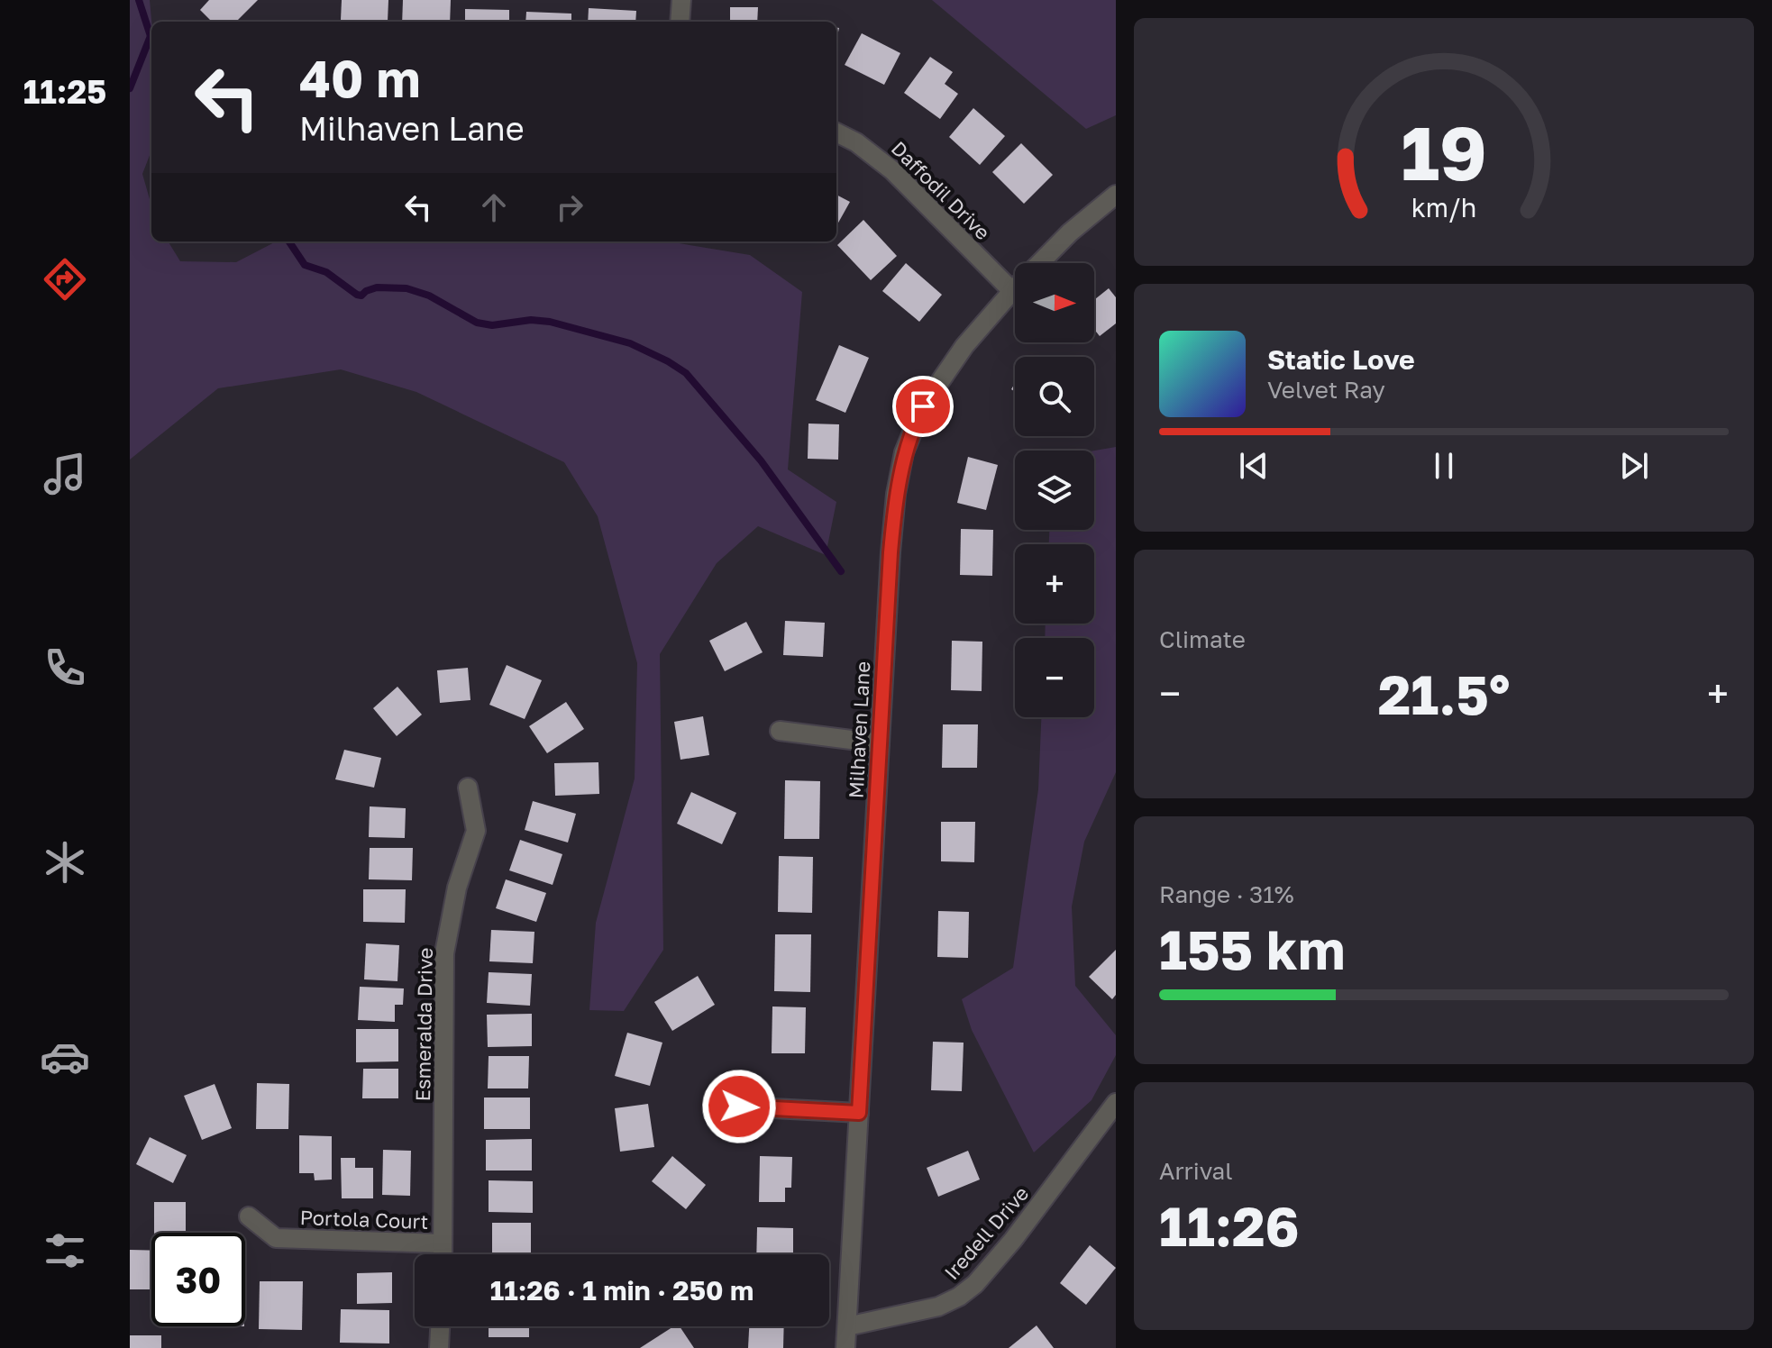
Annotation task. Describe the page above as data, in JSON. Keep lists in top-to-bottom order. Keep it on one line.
{"streets":{"street":["Daffodil Drive","Milhaven Lane","Esmeralda Drive","Portola Court","Iredell Drive"]},"crossings":[["Daffodil Drive","Milhaven Lane"],["Milhaven Lane","Iredell Drive"],["Esmeralda Drive","Portola Court"]],"north":"right","page":{"tabs":"11:25","turn":["40 m","Milhaven Lane"],"map_buttons":["+","−"],"song":["Static Love","Velvet Ray"],"tile":["Climate",["Range · 31%","155 km"],["Arrival","11:26"]],"heat":["−","21.5°","+"],"limit":"30","trip":"11:26 · 1 min · 250 m","gauge":["19","km/h"]}}
